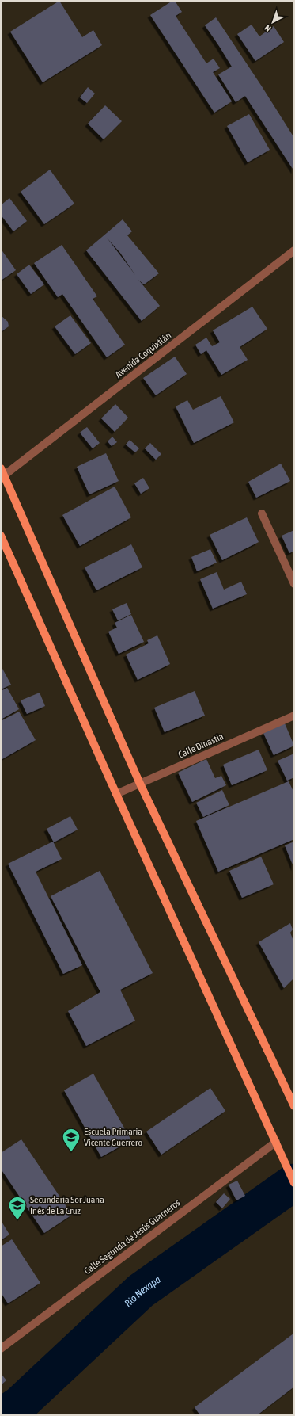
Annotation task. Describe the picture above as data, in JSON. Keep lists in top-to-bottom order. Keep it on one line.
{"streets":{"street":["Avenida Coquixtlán","Calle Dinastía","Calle Segunda de Jesús Guarneros"]},"water":["Rio Nexapa"],"places":{"school or university":["Escuela Primaria Vicente Guerrero","Secundaria Sor Juana Inés de La Cruz"]},"north":"bottom left"}
